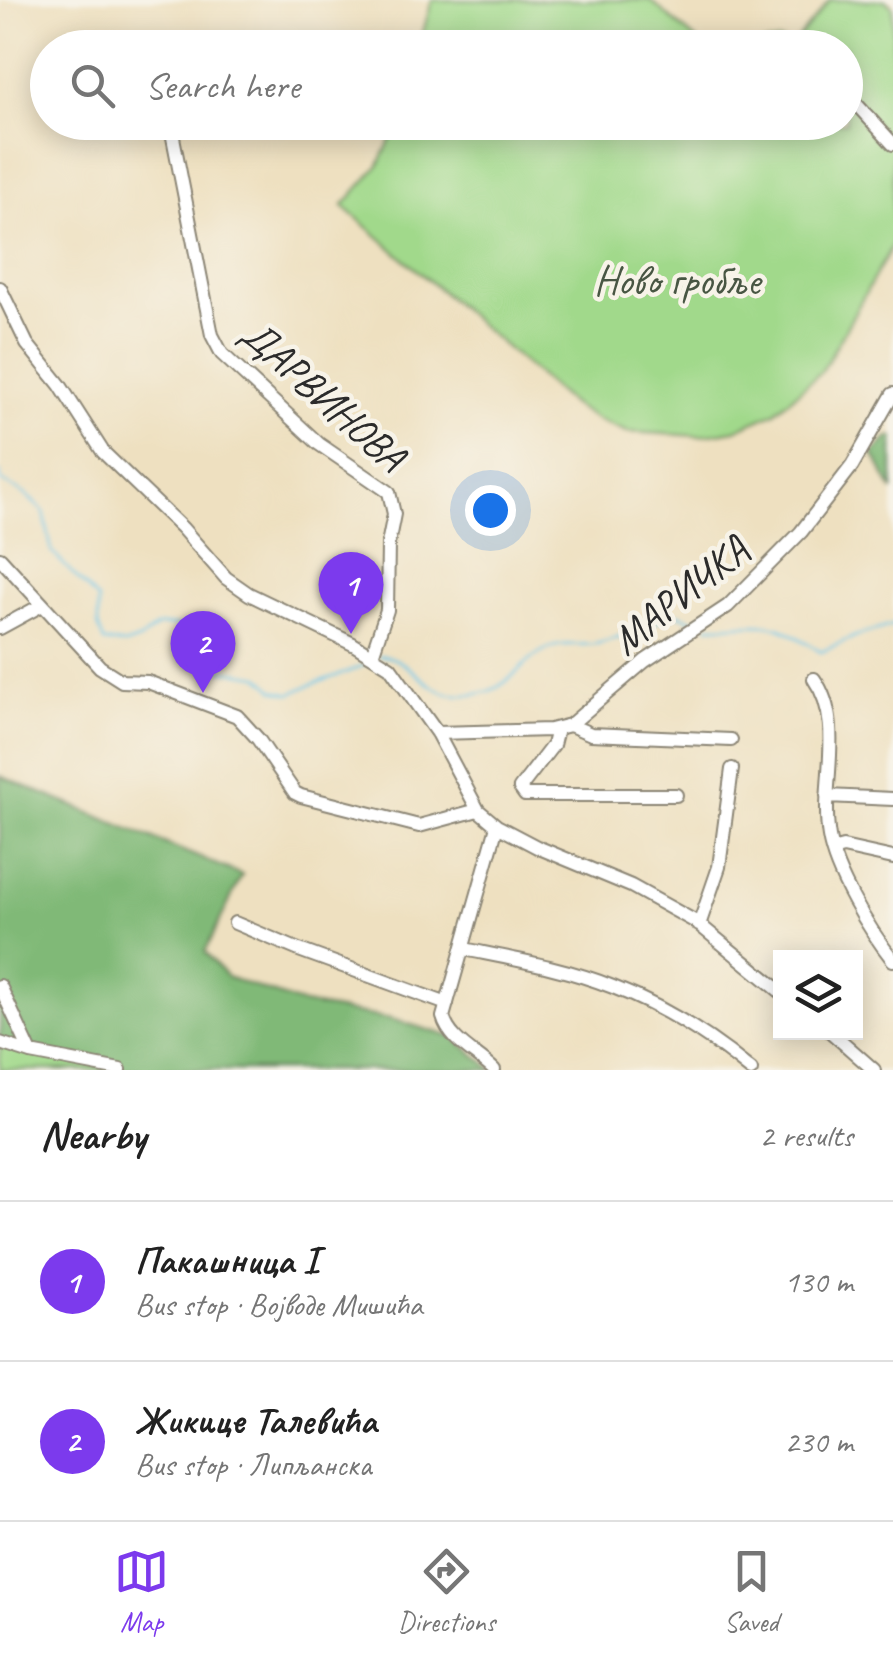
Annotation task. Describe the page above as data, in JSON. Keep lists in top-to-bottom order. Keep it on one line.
{"streets":{"street":["ДАРВИНОВА","МАРИЧКА"]},"parks":["Ново гробље"],"page":{"search":"Search here","pins":["1","2"],"heading":["Nearby","2 results"],"list":[{"mark":"1","name":"Пакашница I","note":"Bus stop · Војводе Мишића","value":"130 m"},{"mark":"2","name":"Жикице Талевића","note":"Bus stop · Липљанска","value":"230 m"}],"nav":["Map","Directions","Saved"]}}
